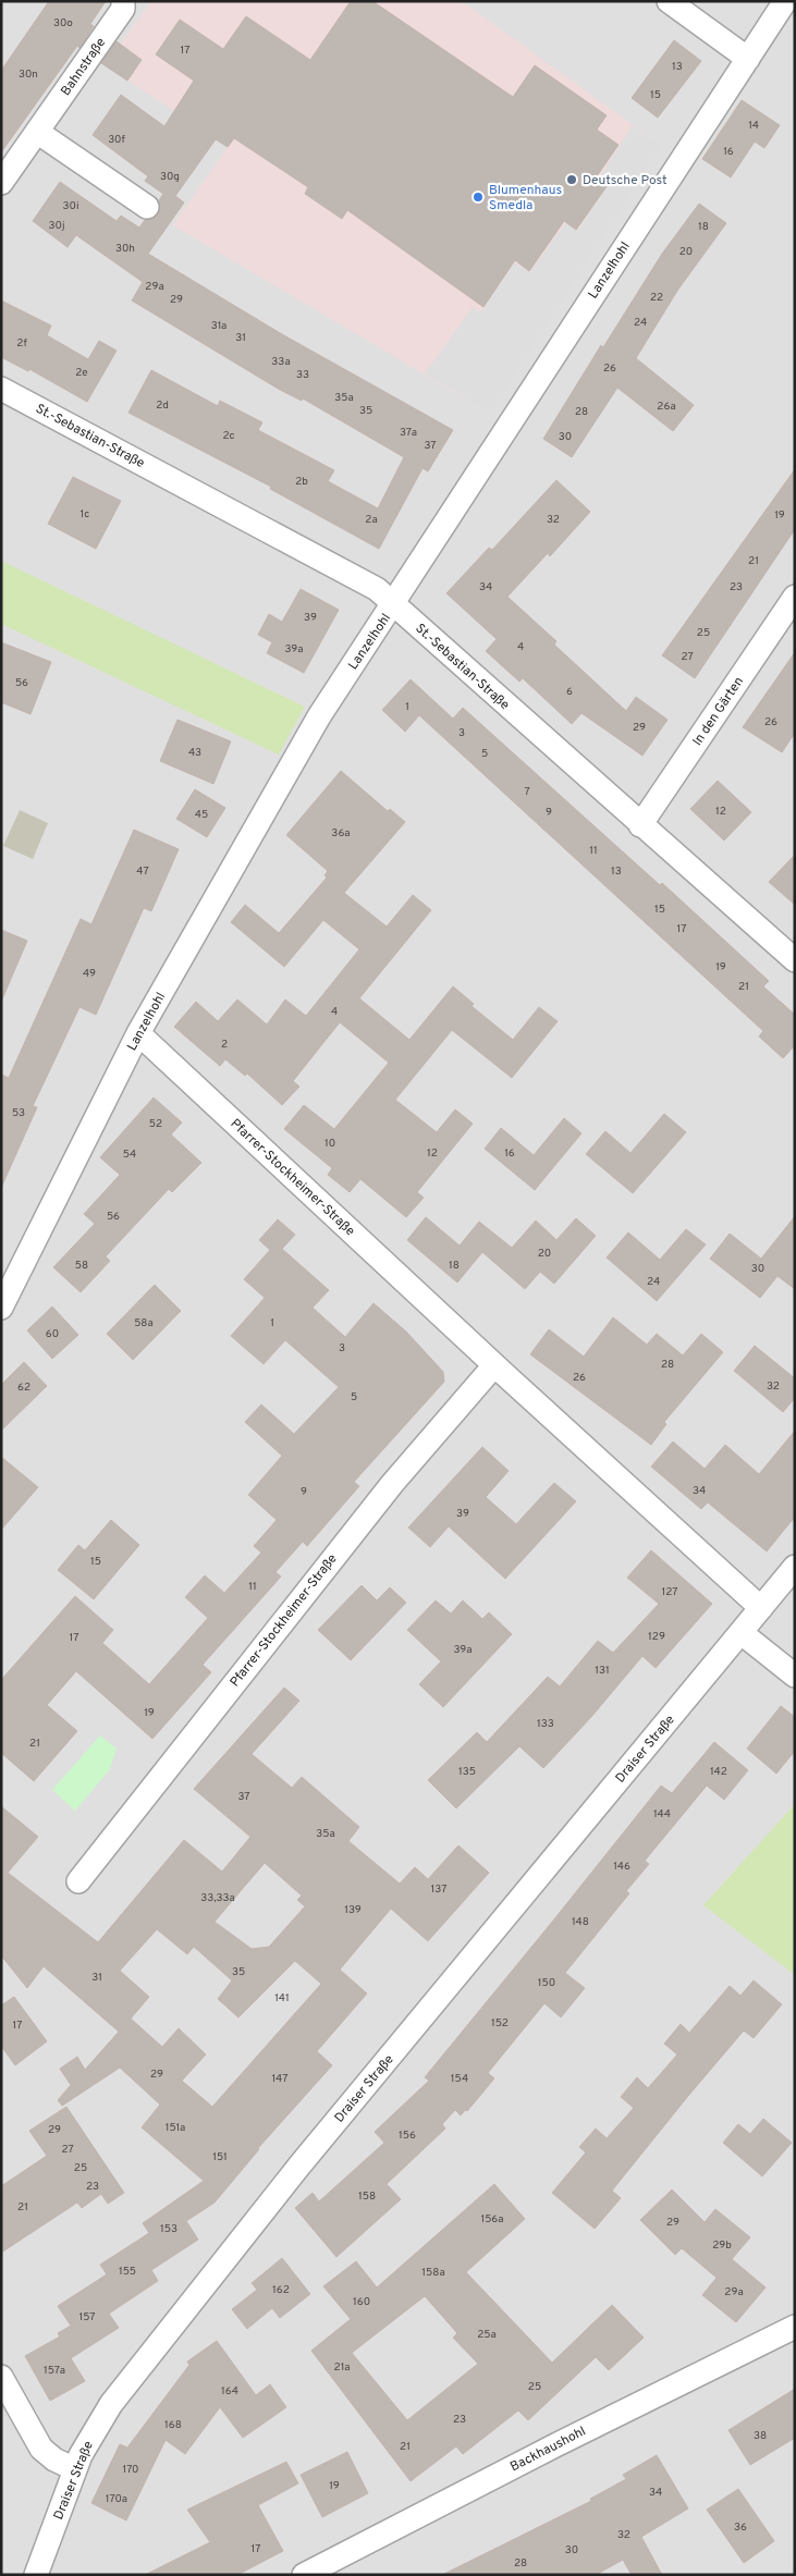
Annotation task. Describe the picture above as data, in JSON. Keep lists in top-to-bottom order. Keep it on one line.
{"streets":{"street":["Bahnstraße","Lanzelhohl","St.-Sebastian-Straße","In den Gärten","Pfarrer-Stockheimer-Straße","Draiser Straße","Backhaushohl"]},"crossings":[["Lanzelhohl","St.-Sebastian-Straße"],["Lanzelhohl","Pfarrer-Stockheimer-Straße"],["St.-Sebastian-Straße","In den Gärten"],["Pfarrer-Stockheimer-Straße","Draiser Straße"]],"places":["Deutsche Post","Blumenhaus Smedla"],"house_numbers":["30o","17","13","30n","15","14","30f","16","30g","30i","30j","18","30h","20","29a","22","29","24","31a","31","2f","33a","26","2e","33","35a","2d","26a","35","28","37a","2c","30","37","2b","1c","19","2a","32","21","34","23","39","25","4","39a","27","56","6","1","26","29","3","43","5","7","12","9","45","36a","11","47","13","15","17","19","49","21","4","2","53","52","10","12","16","54","56","20","58","18","30","24","58a","1","60","3","28","26","32","62","5","34","9","39","15","11","127","129","17","39a","131","19","133","21","135","142","37","144","35a","146","137","33,33a","139","148","35","31","150","141","152","17","29","147","154","151a","29","156","27","151","25","23","158","21","156a","29","153","29b","155","158a","162","29a","160","157","25a","21a","157a","25","164","23","168","38","21","170","19","34","170a","36","32","17","30","28"]}
